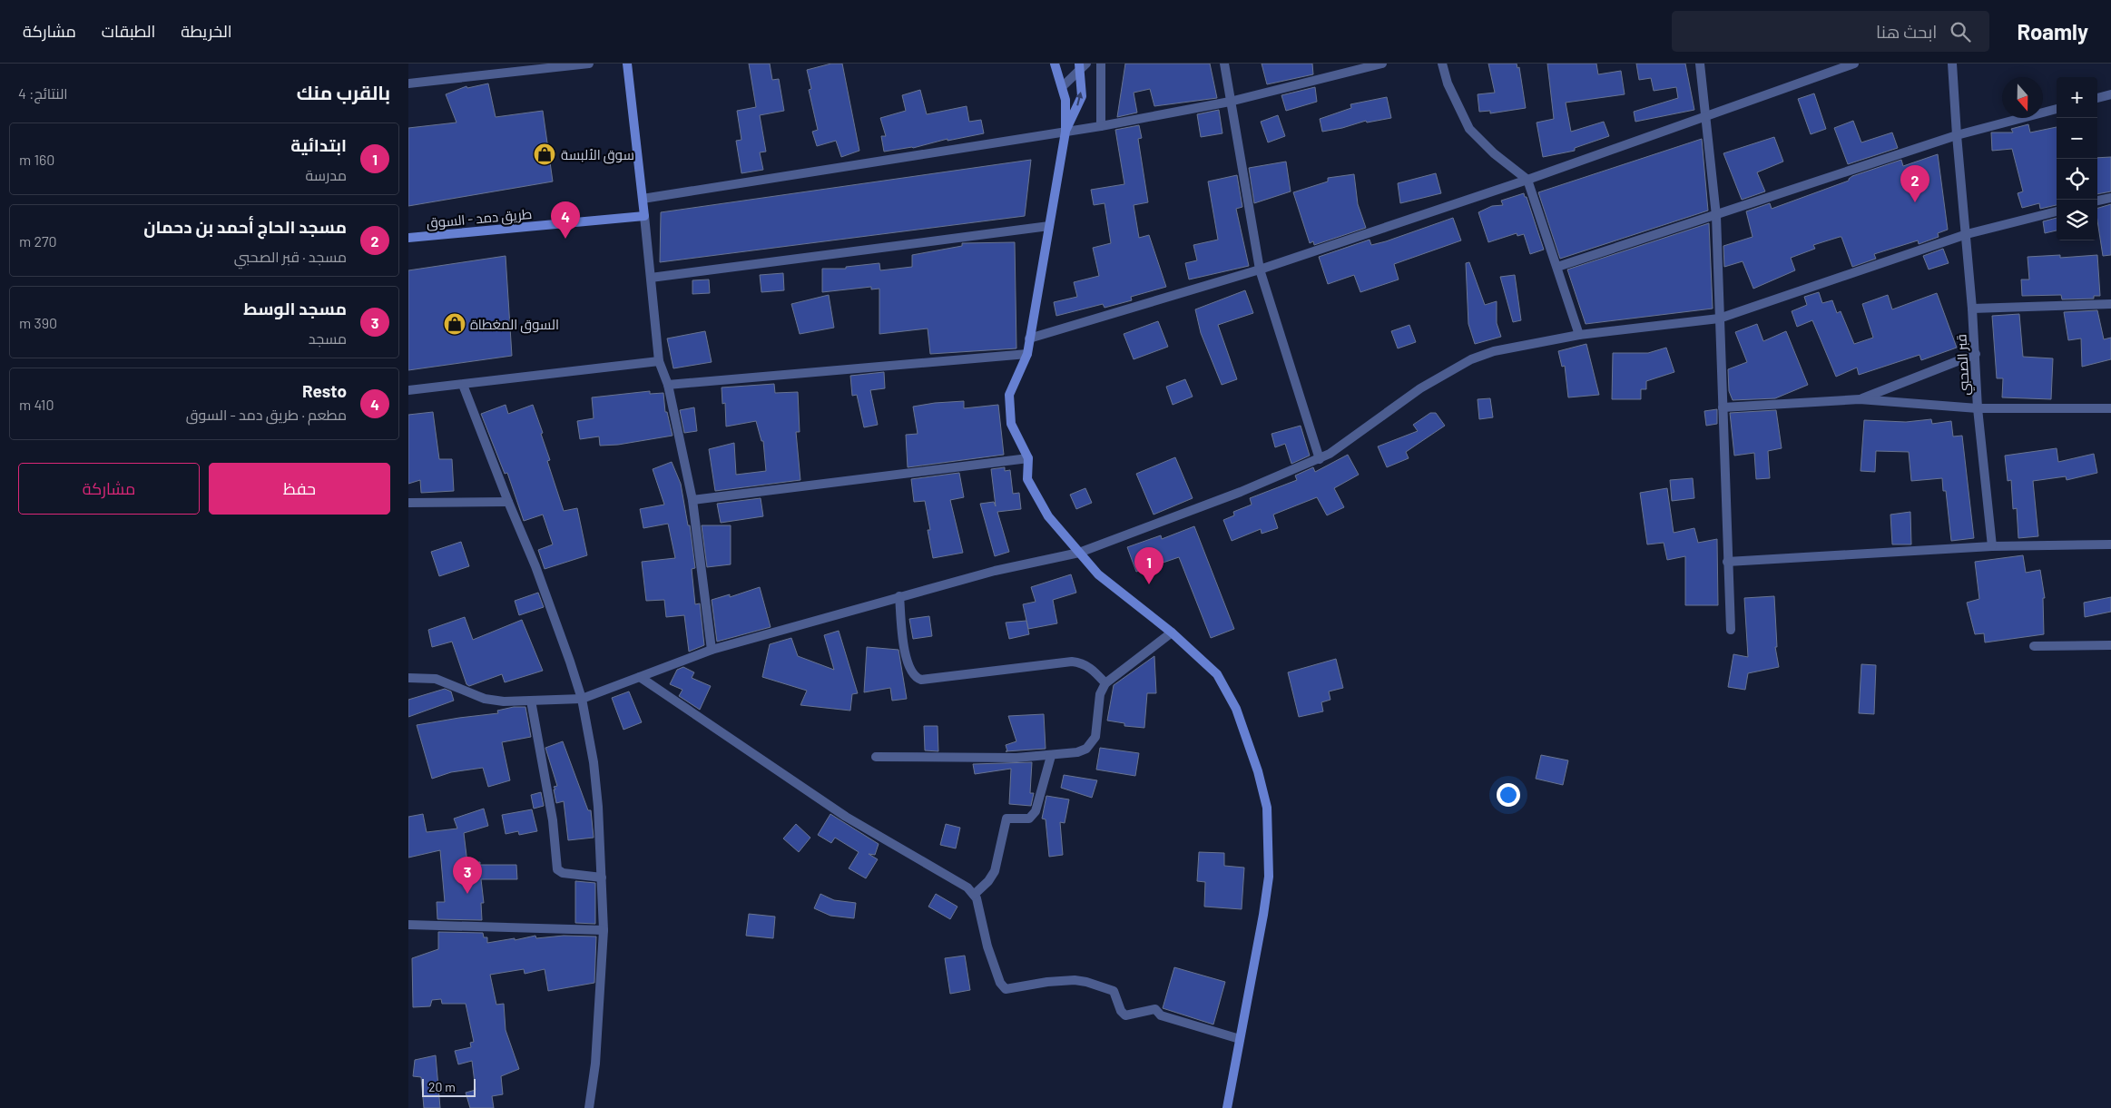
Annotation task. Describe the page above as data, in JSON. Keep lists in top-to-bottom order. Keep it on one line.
{"streets":{"street":["طريق دمد - السوق","قبر الصحبي"]},"places":{"shop":["سوق الألبسة","السوق المغطاة"]},"scale_bar":"20 m","north":"bottom","page":{"header":"Roamly","search":"ابحث هنا","nav":["الخريطة","الطبقات","مشاركة"],"heading":["بالقرب منك","النتائج: 4"],"map_buttons":["+","−"],"list":[{"mark":"1","name":"ابتدائية","note":"مدرسة","value":"160 m"},{"mark":"2","name":"مسجد الحاج أحمد بن دحمان","note":"مسجد · قبر الصحبي","value":"270 m"},{"mark":"3","name":"مسجد الوسط","note":"مسجد","value":"390 m"},{"mark":"4","name":"Resto","note":"مطعم · طريق دمد - السوق","value":"410 m"}],"pins":["2","4","1","3"],"buttons":["حفظ","مشاركة"],"scale":"20 m"}}
